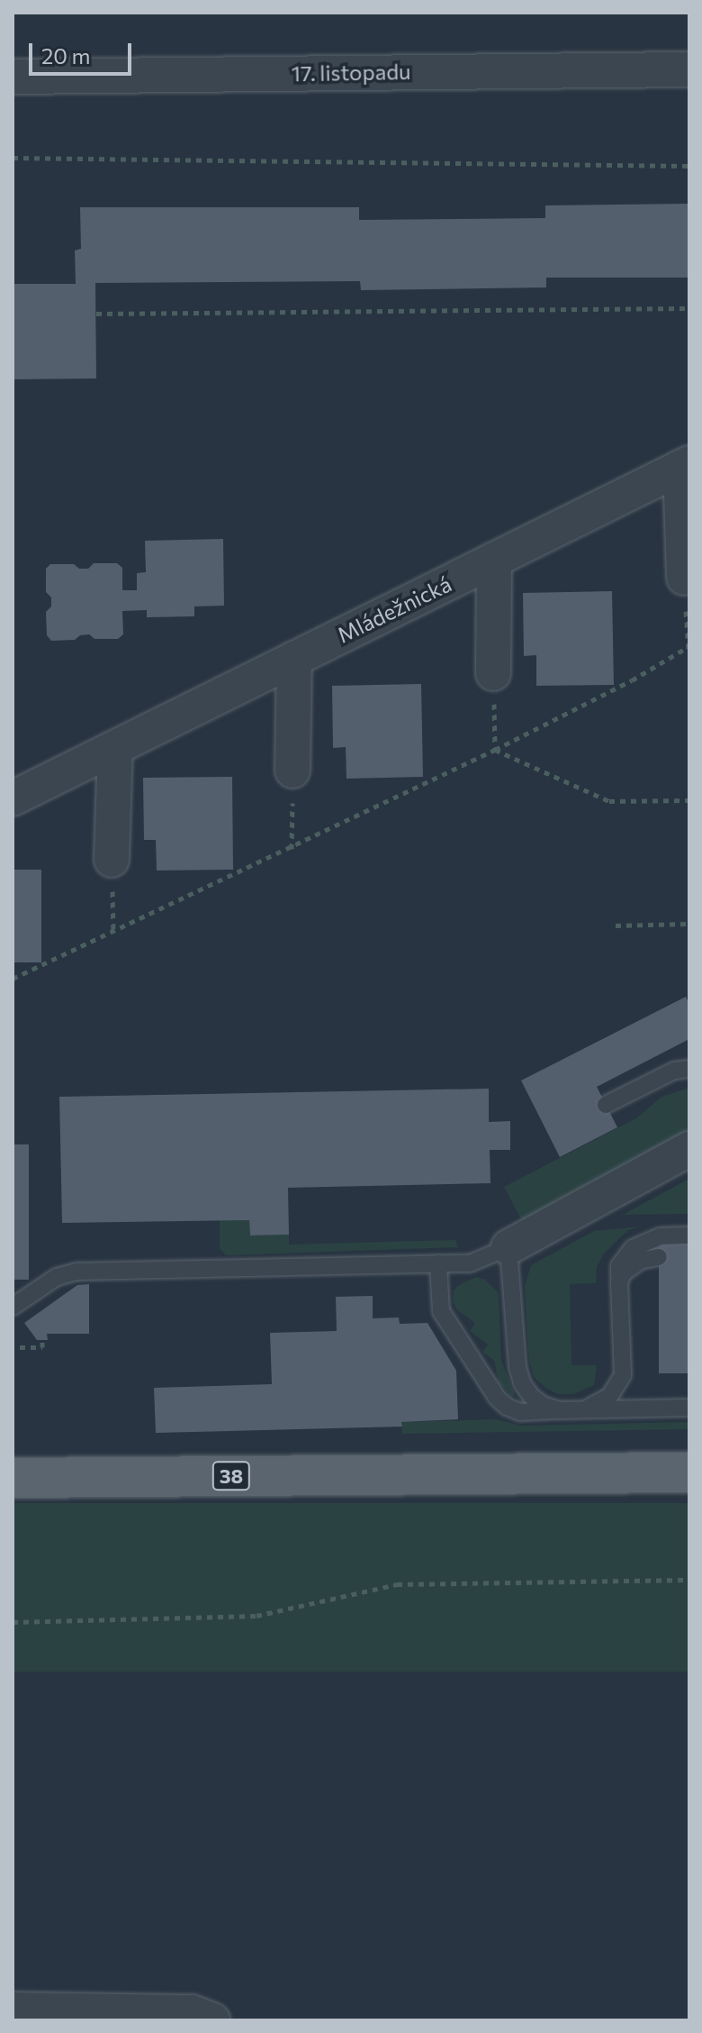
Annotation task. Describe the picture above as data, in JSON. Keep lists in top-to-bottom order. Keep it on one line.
{"streets":{"main road":["38"],"street":["17. listopadu","Mládežnická"]},"scale_bar":"20 m"}
